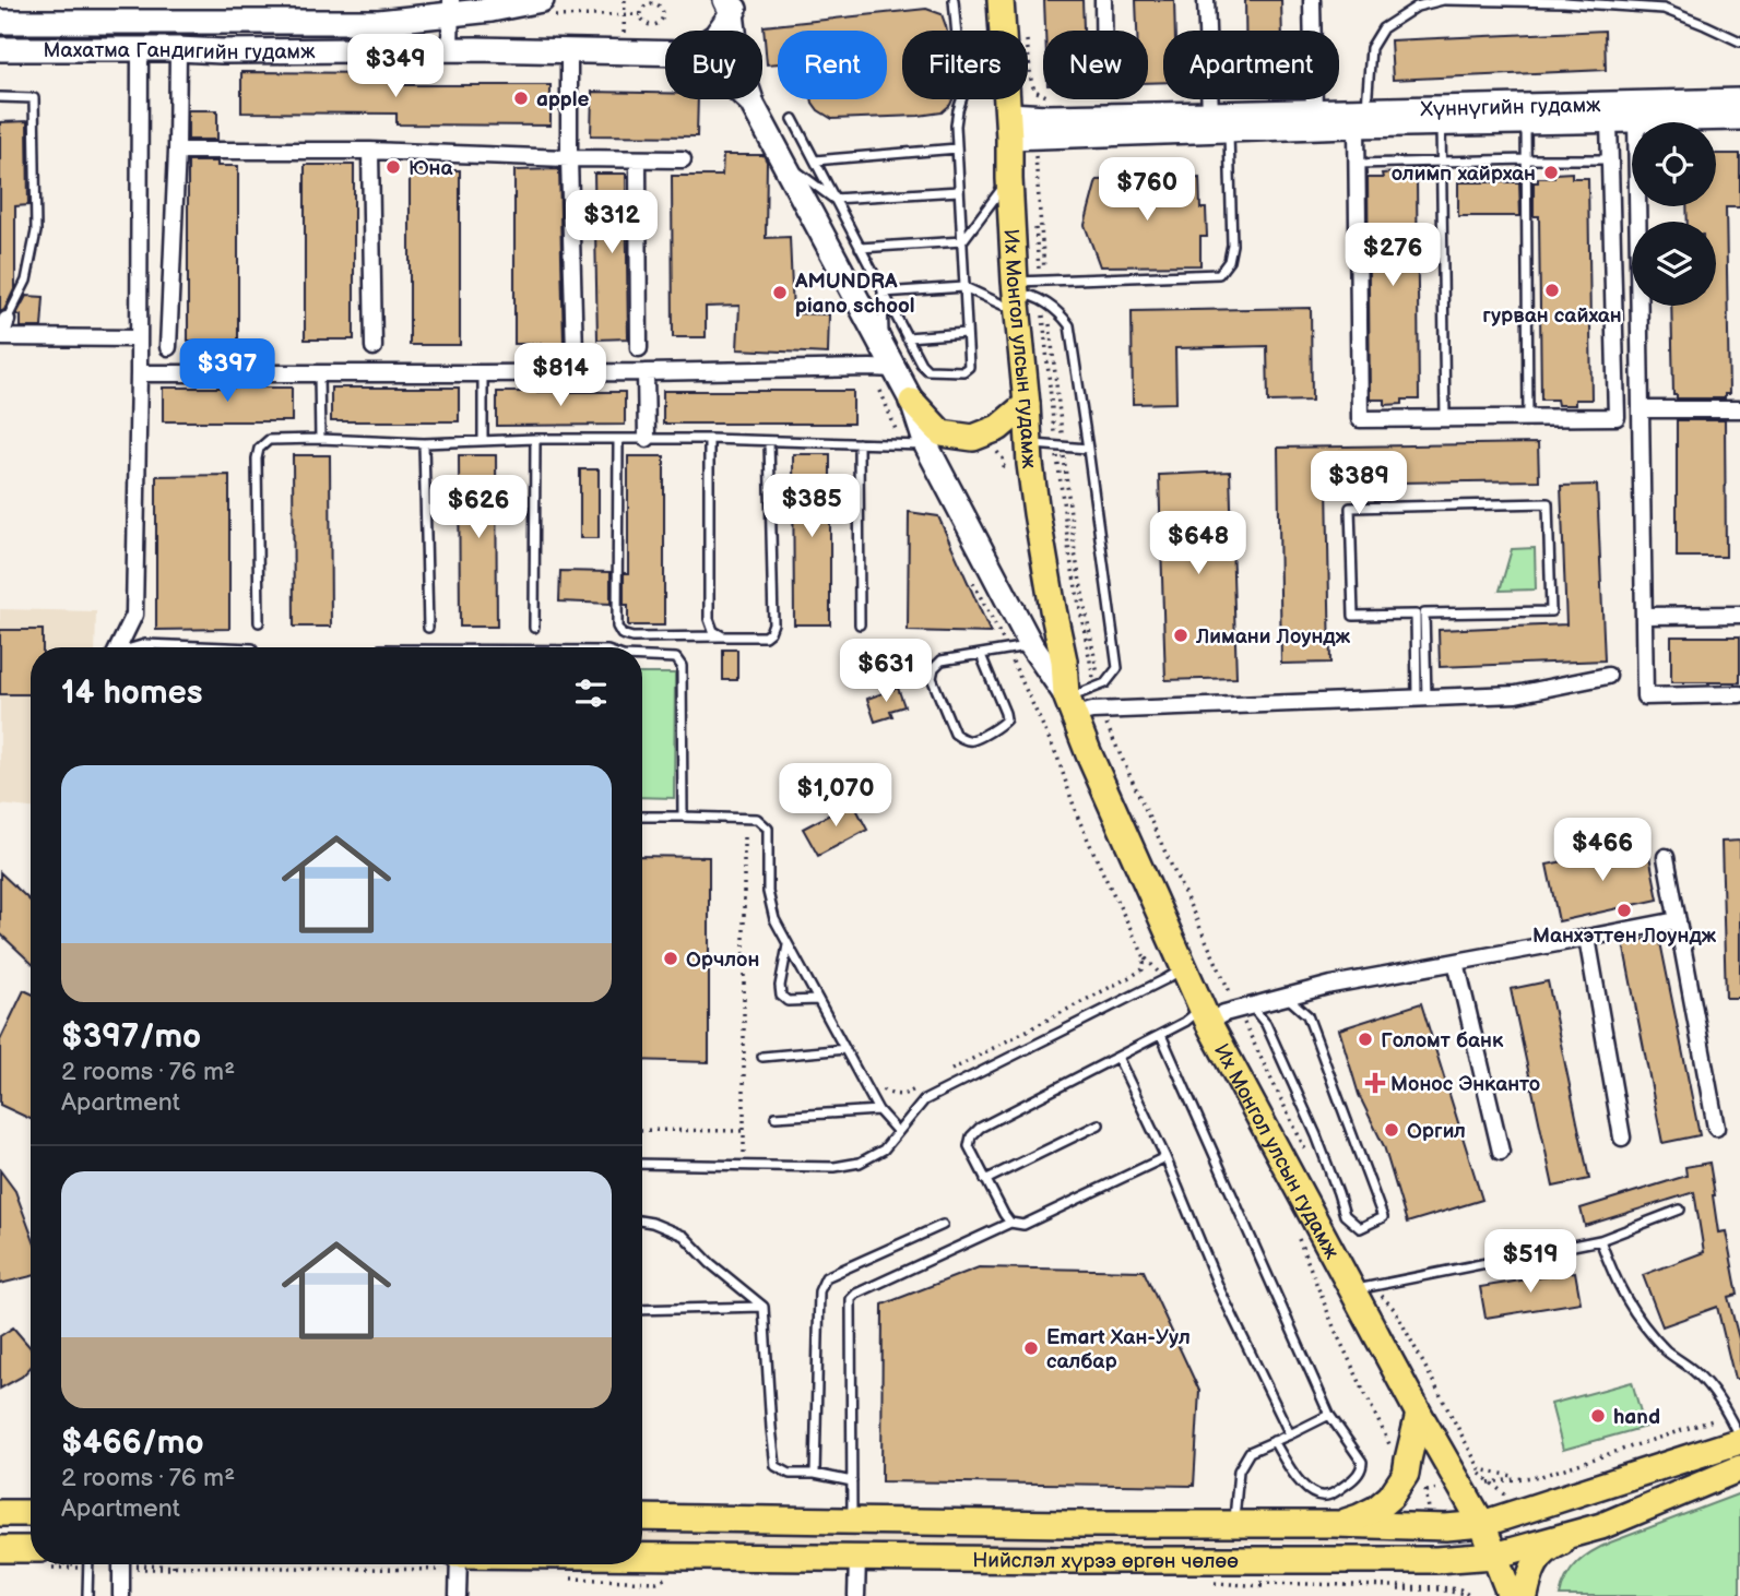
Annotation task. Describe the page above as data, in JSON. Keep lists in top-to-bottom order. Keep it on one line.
{"streets":{"main road":["Махатма Гандигийн гудамж","Хүннүгийн гудамж","Их Монгол улсын гудамж","Нийслэл хүрээ өргөн чөлөө"]},"crossings":[["Хүннүгийн гудамж","Их Монгол улсын гудамж"],["Их Монгол улсын гудамж","Нийслэл хүрээ өргөн чөлөө"]],"places":{"other":["apple","Юна","олимп хайрхан","гурван сайхан","AMUNDRA piano school","Лимани Лоундж","Манхэттен Лоундж","Орчлон","Голомт банк","Оргил","Emart Хан-Уул салбар","hand"],"health":["Монос Энканто"]},"page":{"chip":["Buy","Rent","Filters","New","Apartment"],"price":["$349","$760","$312","$276","$397","$814","$389","$385","$626","$648","$631","$1,070","$466","$519"],"heading":"14 homes","list":[{"name":"$397/mo","note":"2 rooms · 76 m² · Apartment"},{"name":"$466/mo","note":"2 rooms · 76 m² · Apartment"}]}}
